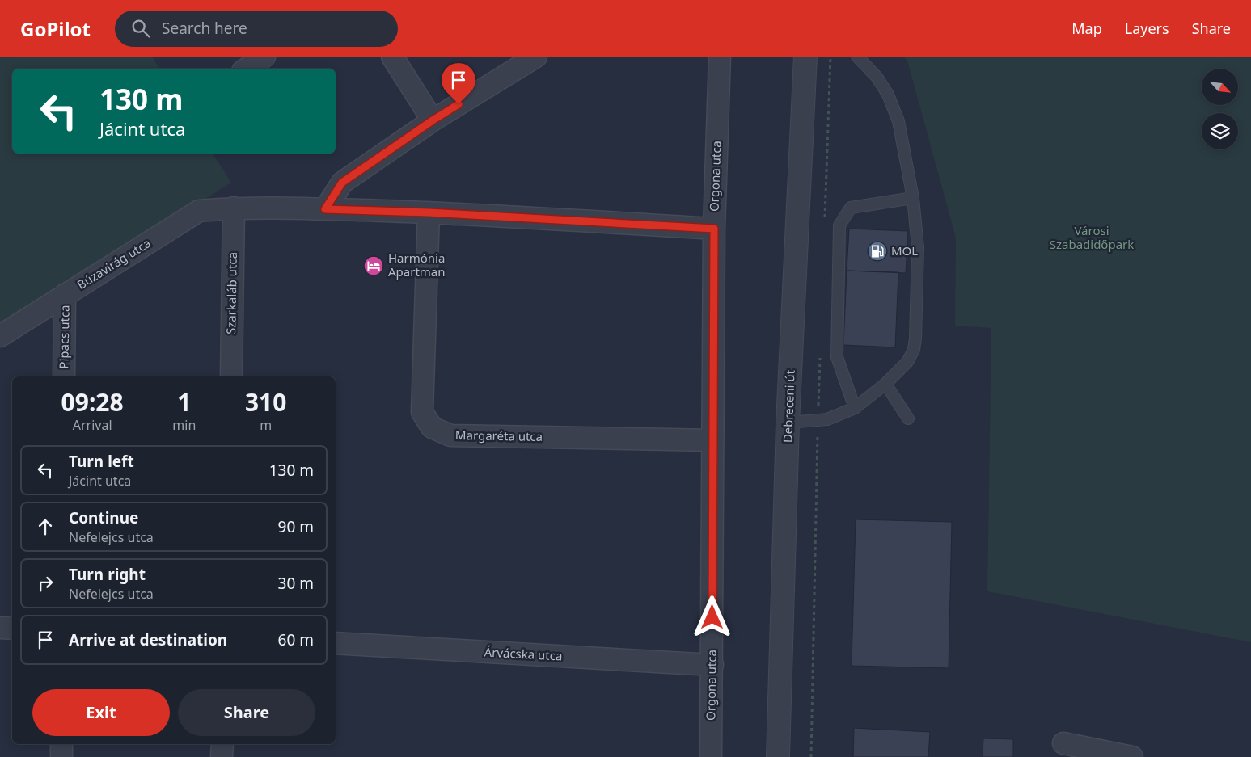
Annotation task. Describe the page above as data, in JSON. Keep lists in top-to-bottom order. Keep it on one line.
{"streets":{"street":["Orgona utca","Búzavirág utca","Szarkaláb utca","Pipacs utca","Debreceni út","Margaréta utca","Árvácska utca"]},"crossings":[["Orgona utca","Búzavirág utca"],["Orgona utca","Margaréta utca"],["Orgona utca","Árvácska utca"],["Búzavirág utca","Szarkaláb utca"],["Búzavirág utca","Pipacs utca"],["Búzavirág utca","Margaréta utca"]],"parks":["Városi Szabadidőpark"],"places":{"fuel station":["MOL"],"hotel":["Harmónia Apartman"]},"north":"bottom right","page":{"header":"GoPilot","search":"Search here","nav":["Map","Layers","Share"],"turn":["130 m","Jácint utca"],"eta":["09:28","Arrival","1","min","310","m"],"list":[{"name":"Turn left","note":"Jácint utca","value":"130 m"},{"name":"Continue","note":"Nefelejcs utca","value":"90 m"},{"name":"Turn right","note":"Nefelejcs utca","value":"30 m"},{"name":"Arrive at destination","value":"60 m"}],"buttons":["Exit","Share"]}}
